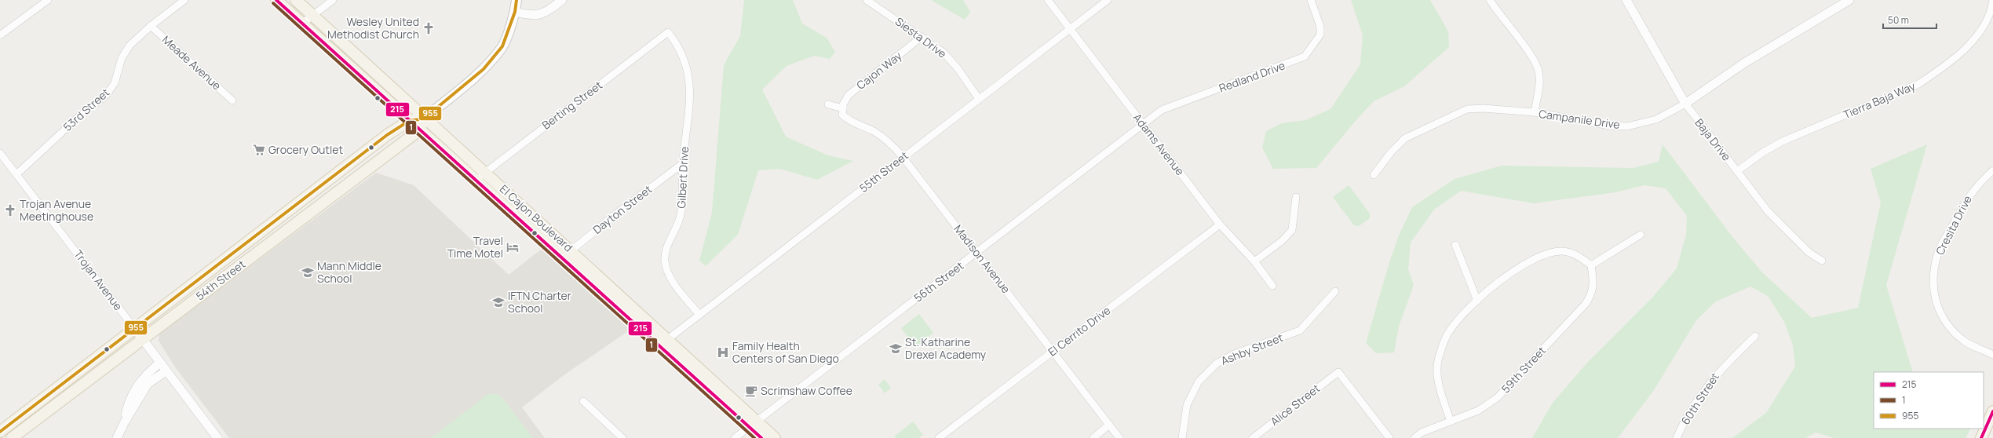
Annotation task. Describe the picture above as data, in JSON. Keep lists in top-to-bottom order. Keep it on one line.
{"streets":{"main road":["El Cajon Boulevard","54th Street"],"street":["Siesta Drive","Meade Avenue","Cajon Way","Redland Drive","Tierra Baja Way","Berting Street","53rd Street","Campanile Drive","Baja Drive","Adams Avenue","55th Street","Gilbert Drive","Dayton Street","Cresita Drive","Madison Avenue","Trojan Avenue","56th Street","El Cerrito Drive","Ashby Street","59th Street","60th Street","Alice Street"]},"crossings":[["Siesta Drive","Cajon Way"],["Siesta Drive","55th Street"],["Meade Avenue","53rd Street"],["Cajon Way","Madison Avenue"],["Redland Drive","Adams Avenue"],["Redland Drive","56th Street"],["Tierra Baja Way","Baja Drive"],["Berting Street","Gilbert Drive"],["Berting Street","El Cajon Boulevard"],["53rd Street","Trojan Avenue"],["Campanile Drive","Baja Drive"],["Adams Avenue","55th Street"],["Adams Avenue","56th Street"],["Adams Avenue","El Cerrito Drive"],["55th Street","Gilbert Drive"],["55th Street","El Cajon Boulevard"],["55th Street","Madison Avenue"],["Gilbert Drive","Dayton Street"],["Dayton Street","El Cajon Boulevard"],["El Cajon Boulevard","54th Street"],["El Cajon Boulevard","56th Street"],["Madison Avenue","56th Street"],["Madison Avenue","El Cerrito Drive"],["Trojan Avenue","54th Street"]],"places":{"church":["Wesley United Methodist Church","Trojan Avenue Meetinghouse"],"supermarket":["Grocery Outlet"],"hotel":["Travel Time Motel"],"school or university":["Mann Middle School","IFTN Charter School","St. Katharine Drexel Academy"],"hospital":["Family Health Centers of San Diego"],"cafe":["Scrimshaw Coffee"]},"lines":["transit line 215","transit line 955","transit line 1"],"legend":["215","1","955"],"scale_bar":"50 m"}
